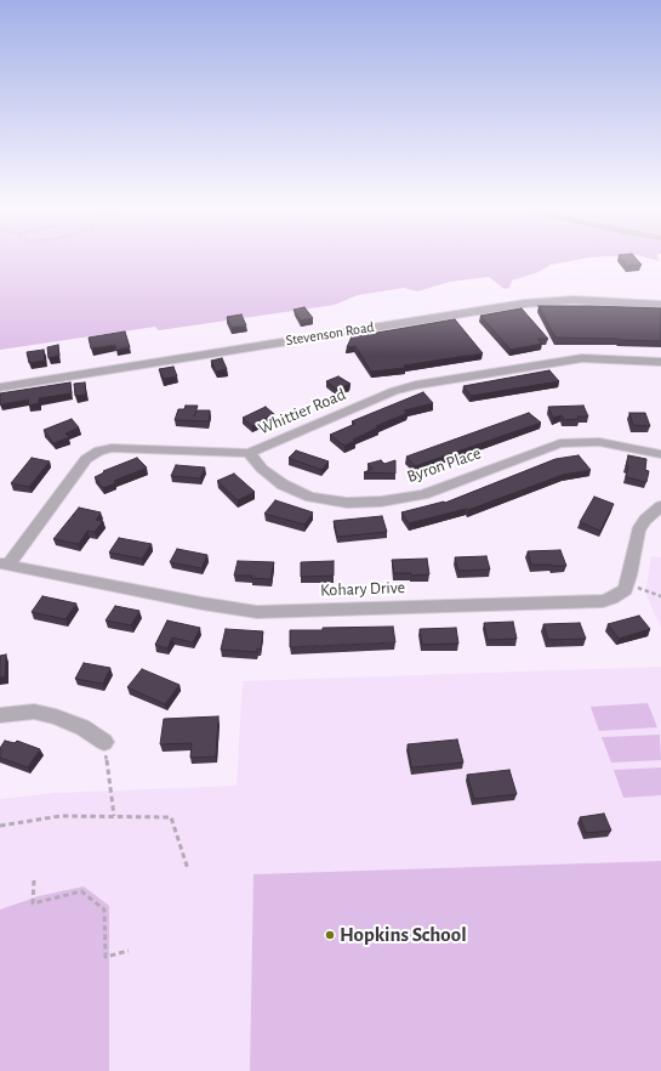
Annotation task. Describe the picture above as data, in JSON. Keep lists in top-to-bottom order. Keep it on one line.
{"streets":{"street":["Stevenson Road","Whittier Road","Byron Place","Kohary Drive"]},"crossings":[["Whittier Road","Byron Place"],["Whittier Road","Kohary Drive"]],"places":["Hopkins School"]}
